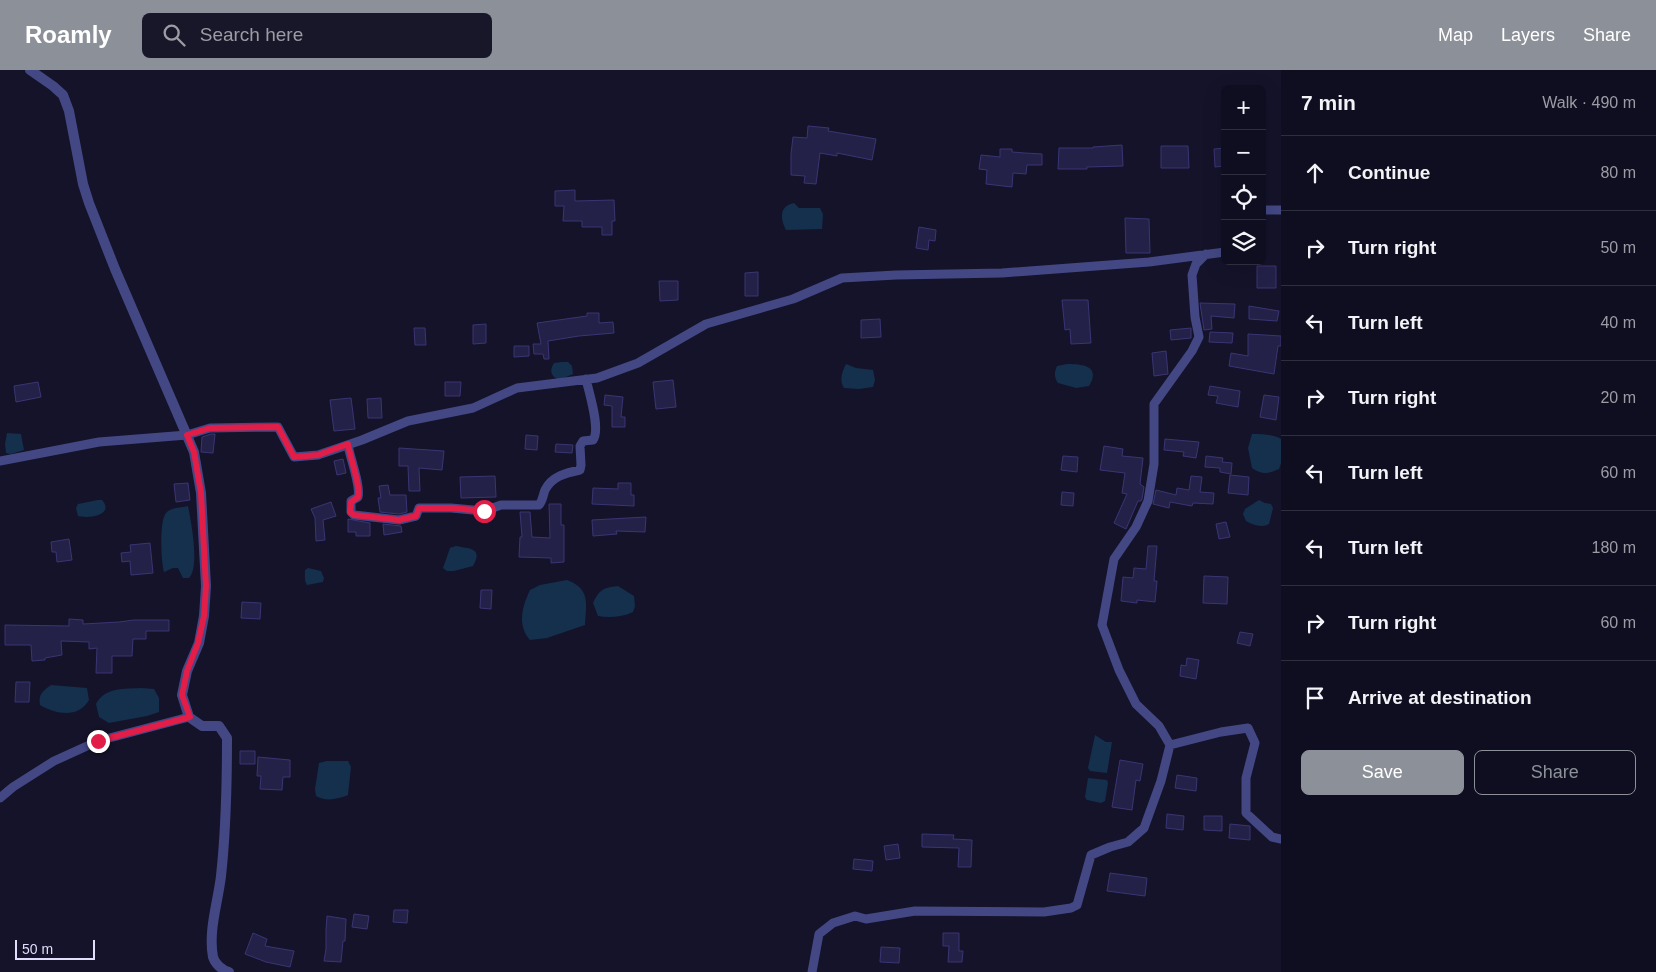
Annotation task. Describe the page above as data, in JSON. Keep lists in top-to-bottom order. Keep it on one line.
{"scale_bar":"50 m","page":{"header":"Roamly","search":"Search here","nav":["Map","Layers","Share"],"heading":["7 min","Walk · 490 m"],"map_buttons":["+","−"],"list":[["Continue","80 m"],["Turn right","50 m"],["Turn left","40 m"],["Turn right","20 m"],["Turn left","60 m"],["Turn left","180 m"],["Turn right","60 m"],"Arrive at destination"],"buttons":["Save","Share"],"scale":"50 m"}}
